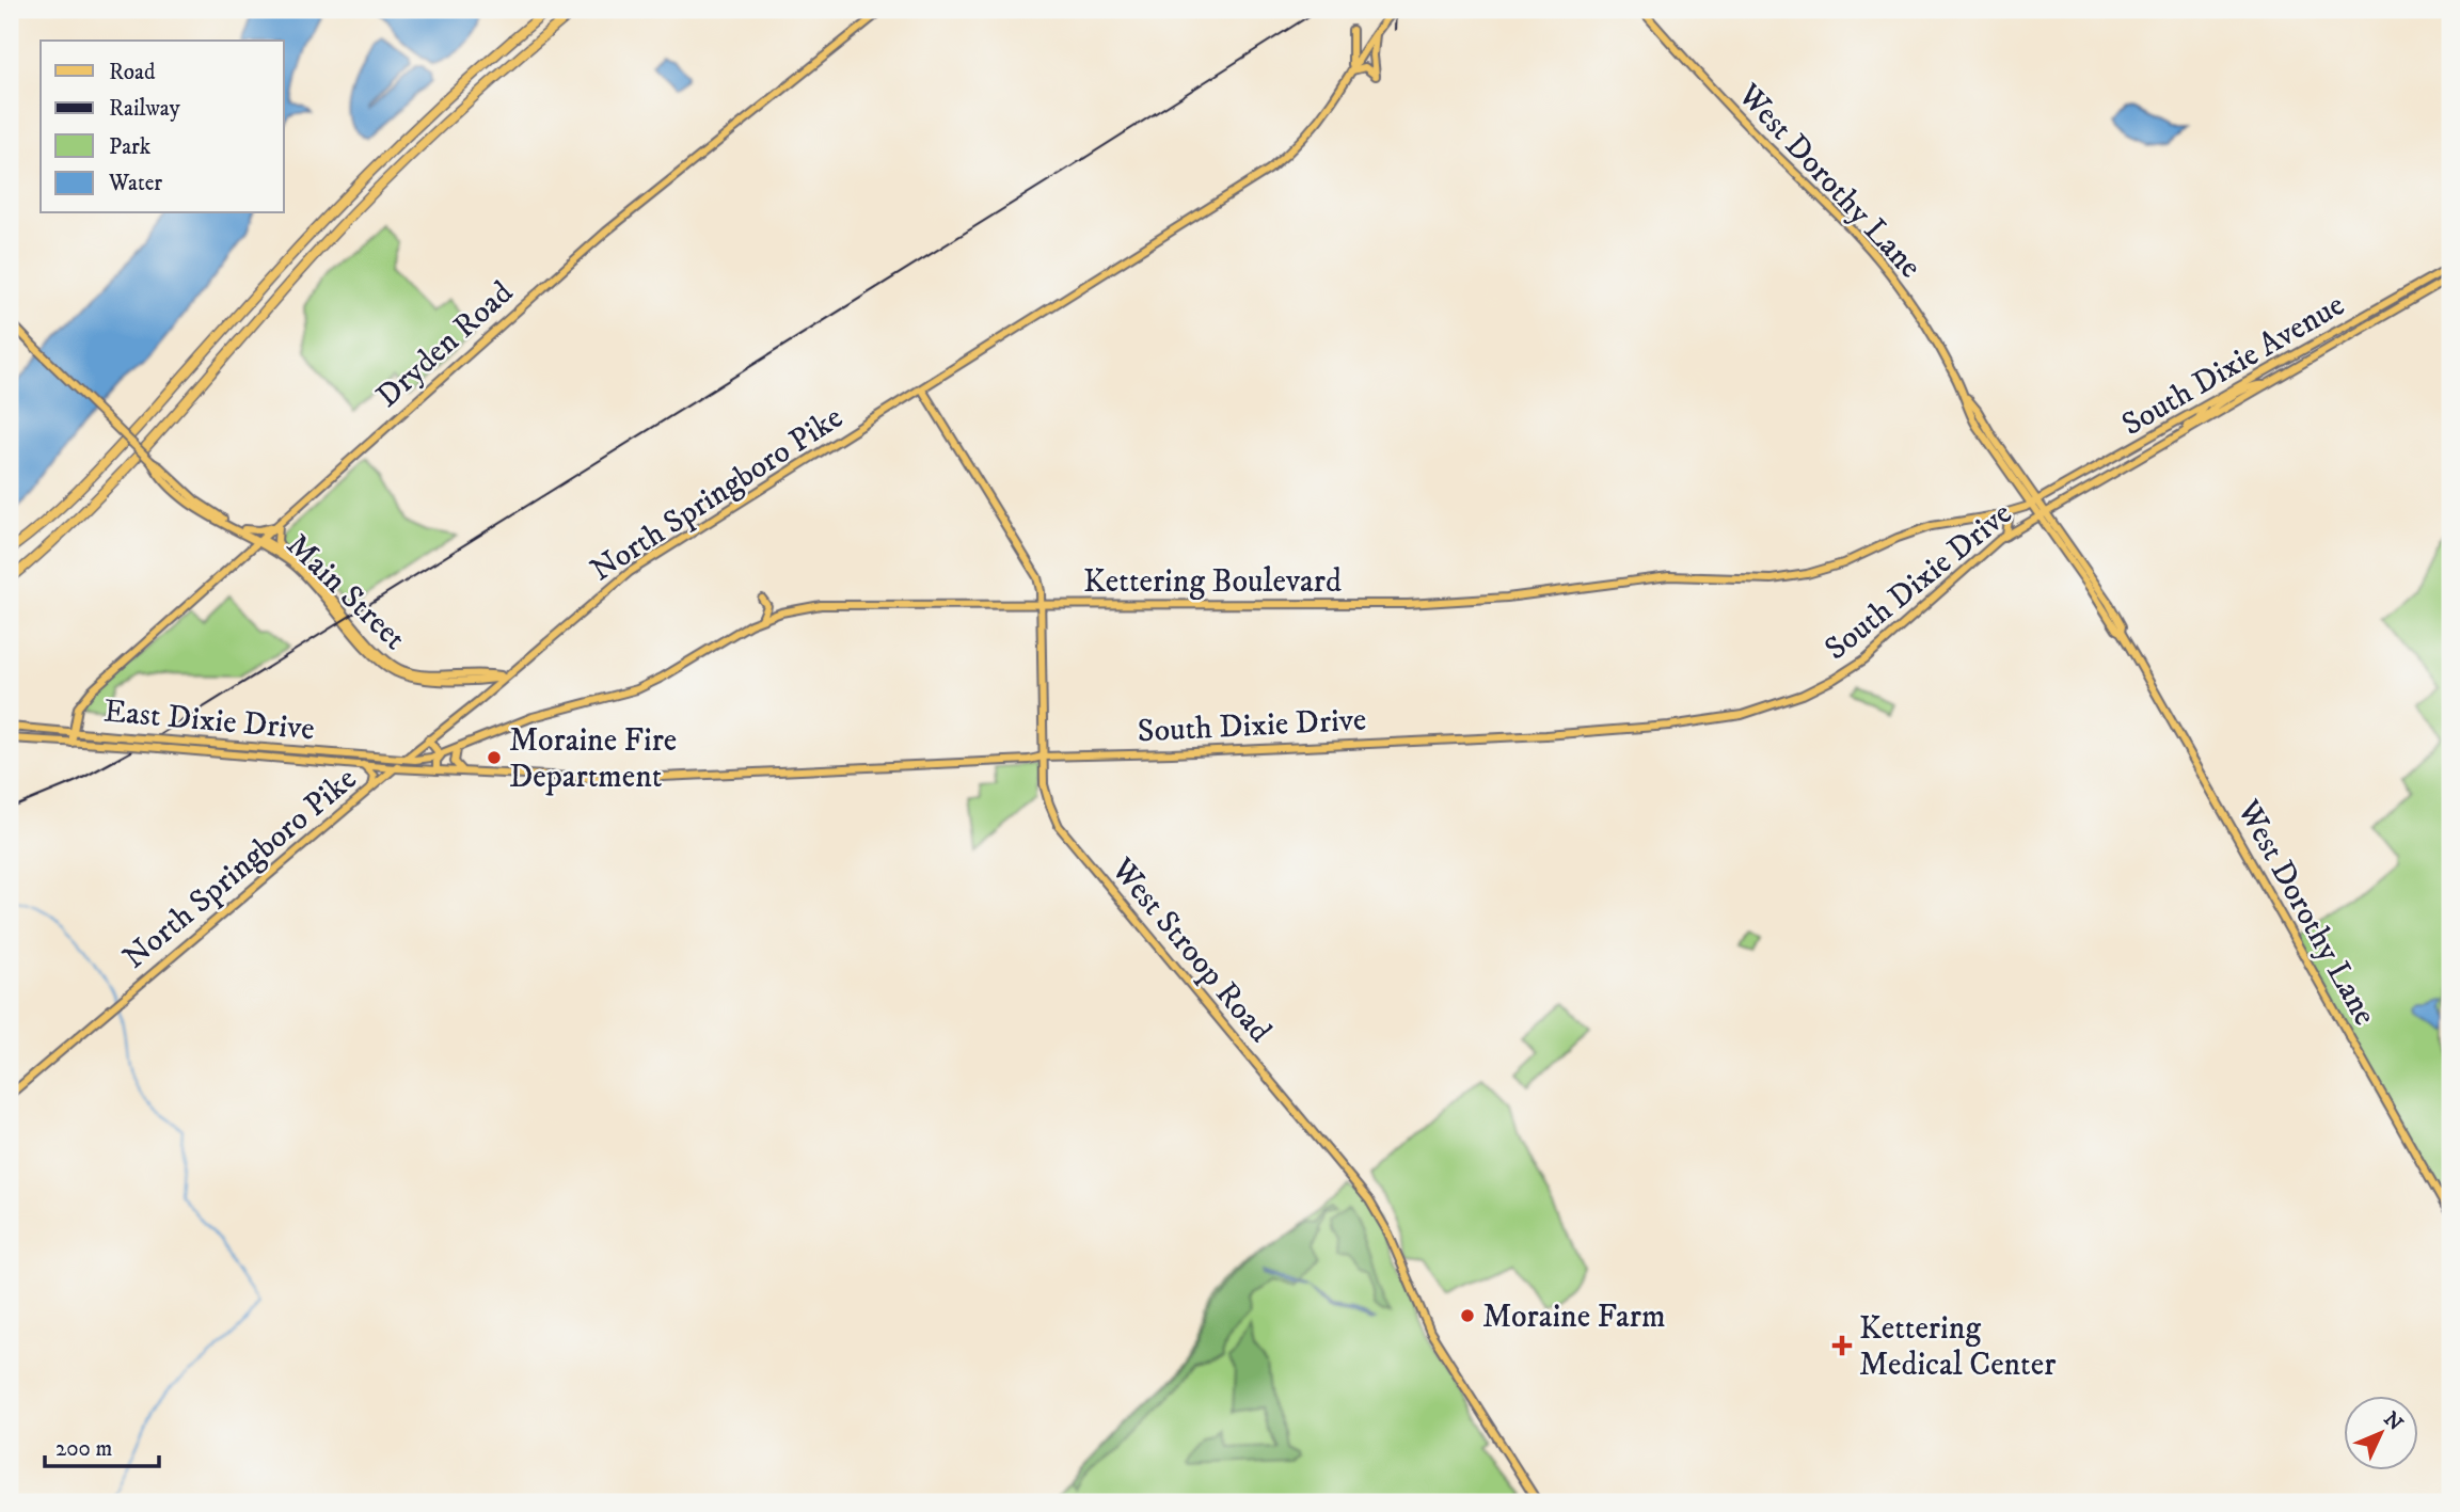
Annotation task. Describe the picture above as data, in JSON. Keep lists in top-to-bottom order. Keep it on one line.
{"streets":{"main road":["West Dorothy Lane","Dryden Road","South Dixie Avenue","North Springboro Pike","Kettering Boulevard","South Dixie Drive","Main Street","East Dixie Drive","West Stroop Road"]},"crossings":[["West Dorothy Lane","South Dixie Avenue"],["West Dorothy Lane","Kettering Boulevard"],["West Dorothy Lane","South Dixie Drive"],["Dryden Road","Main Street"],["Dryden Road","East Dixie Drive"],["South Dixie Avenue","Kettering Boulevard"],["South Dixie Avenue","South Dixie Drive"],["North Springboro Pike","Kettering Boulevard"],["North Springboro Pike","South Dixie Drive"],["North Springboro Pike","Main Street"],["North Springboro Pike","East Dixie Drive"],["North Springboro Pike","West Stroop Road"],["Kettering Boulevard","East Dixie Drive"],["Kettering Boulevard","West Stroop Road"],["South Dixie Drive","East Dixie Drive"],["South Dixie Drive","West Stroop Road"]],"places":{"other":["Moraine Fire Department","Moraine Farm"],"health":["Kettering Medical Center"]},"legend":["Road","Railway","Park","Water"],"scale_bar":"200 m","north":"top right"}
